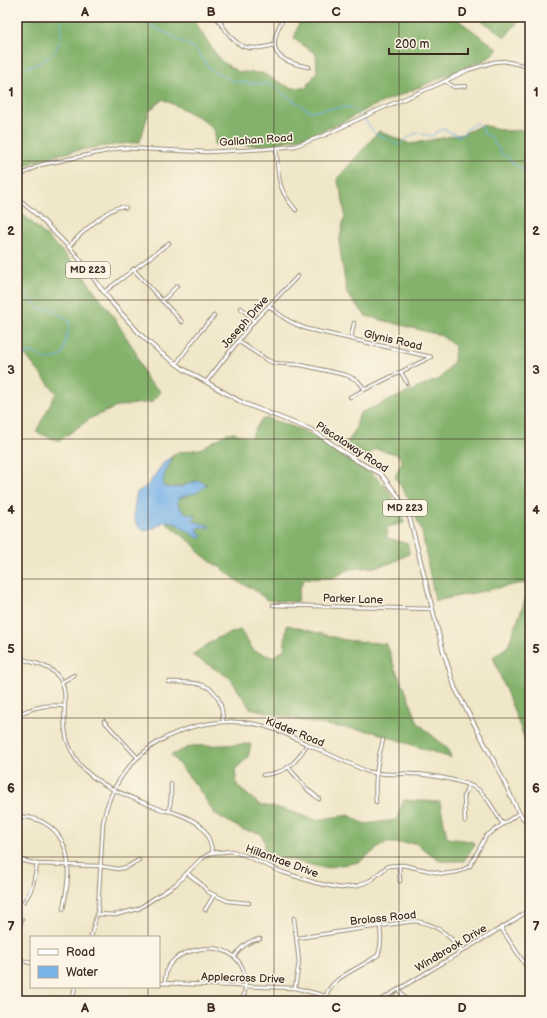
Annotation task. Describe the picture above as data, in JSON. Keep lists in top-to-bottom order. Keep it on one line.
{"streets":{"main road":["MD 223","Piscataway Road"],"street":["Gallahan Road","Joseph Drive","Glynis Road","Parker Lane","Kidder Road","Hillantrae Drive","Brolass Road","Windbrook Drive","Applecross Drive"]},"crossings":[["Joseph Drive","Glynis Road"],["Joseph Drive","Piscataway Road"],["Piscataway Road","Parker Lane"],["Brolass Road","Windbrook Drive"]],"legend":["Road","Water"],"scale_bar":"200 m","grid":{"columns":["A","B","C","D"],"rows":["1","2","3","4","5","6","7"]}}
